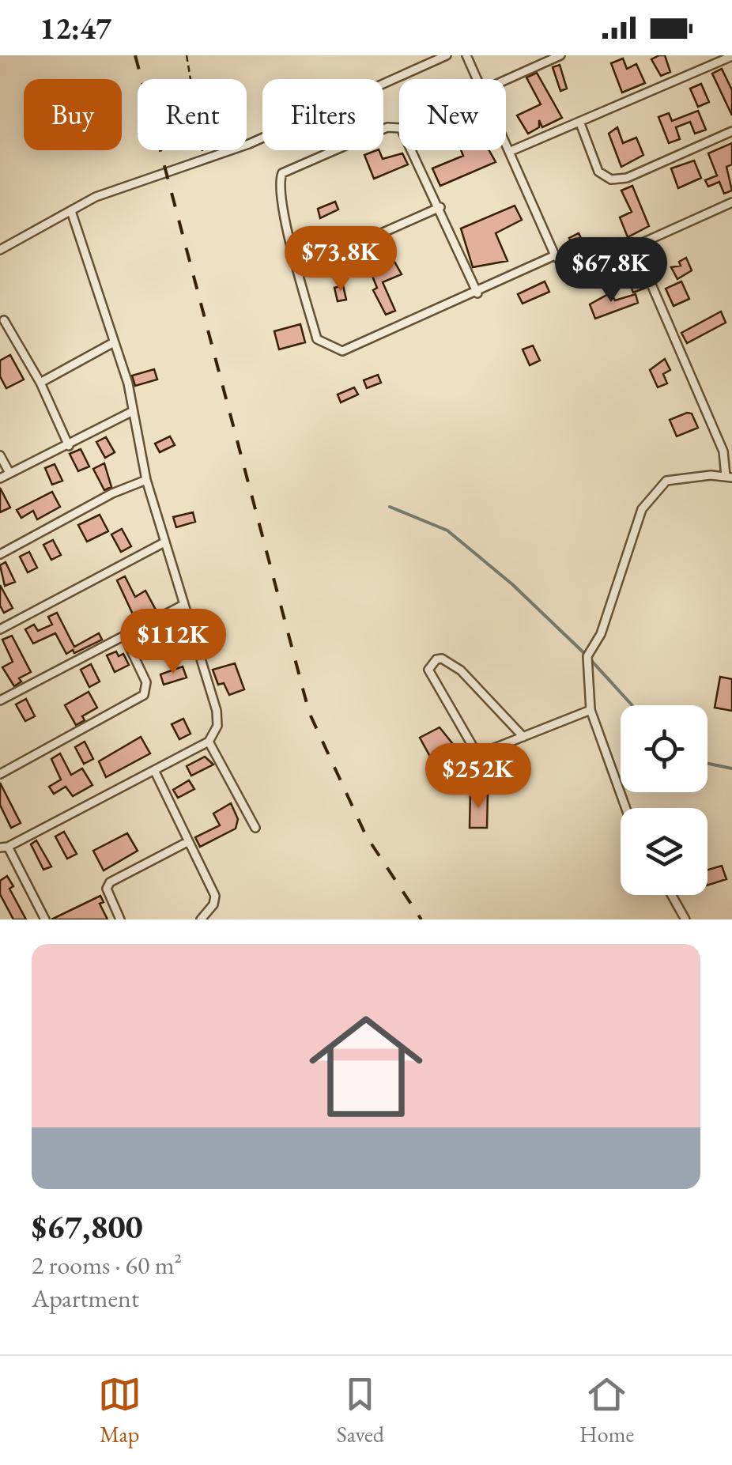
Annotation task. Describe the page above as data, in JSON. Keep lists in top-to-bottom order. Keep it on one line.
{"page":{"status":"12:47","chip":["Buy","Rent","Filters","New"],"price":["$73.8K","$67.8K","$112K","$252K"],"list":[{"name":"$67,800","note":"2 rooms · 60 m² · Apartment"}],"tabs":["Map","Saved","Home"]}}
